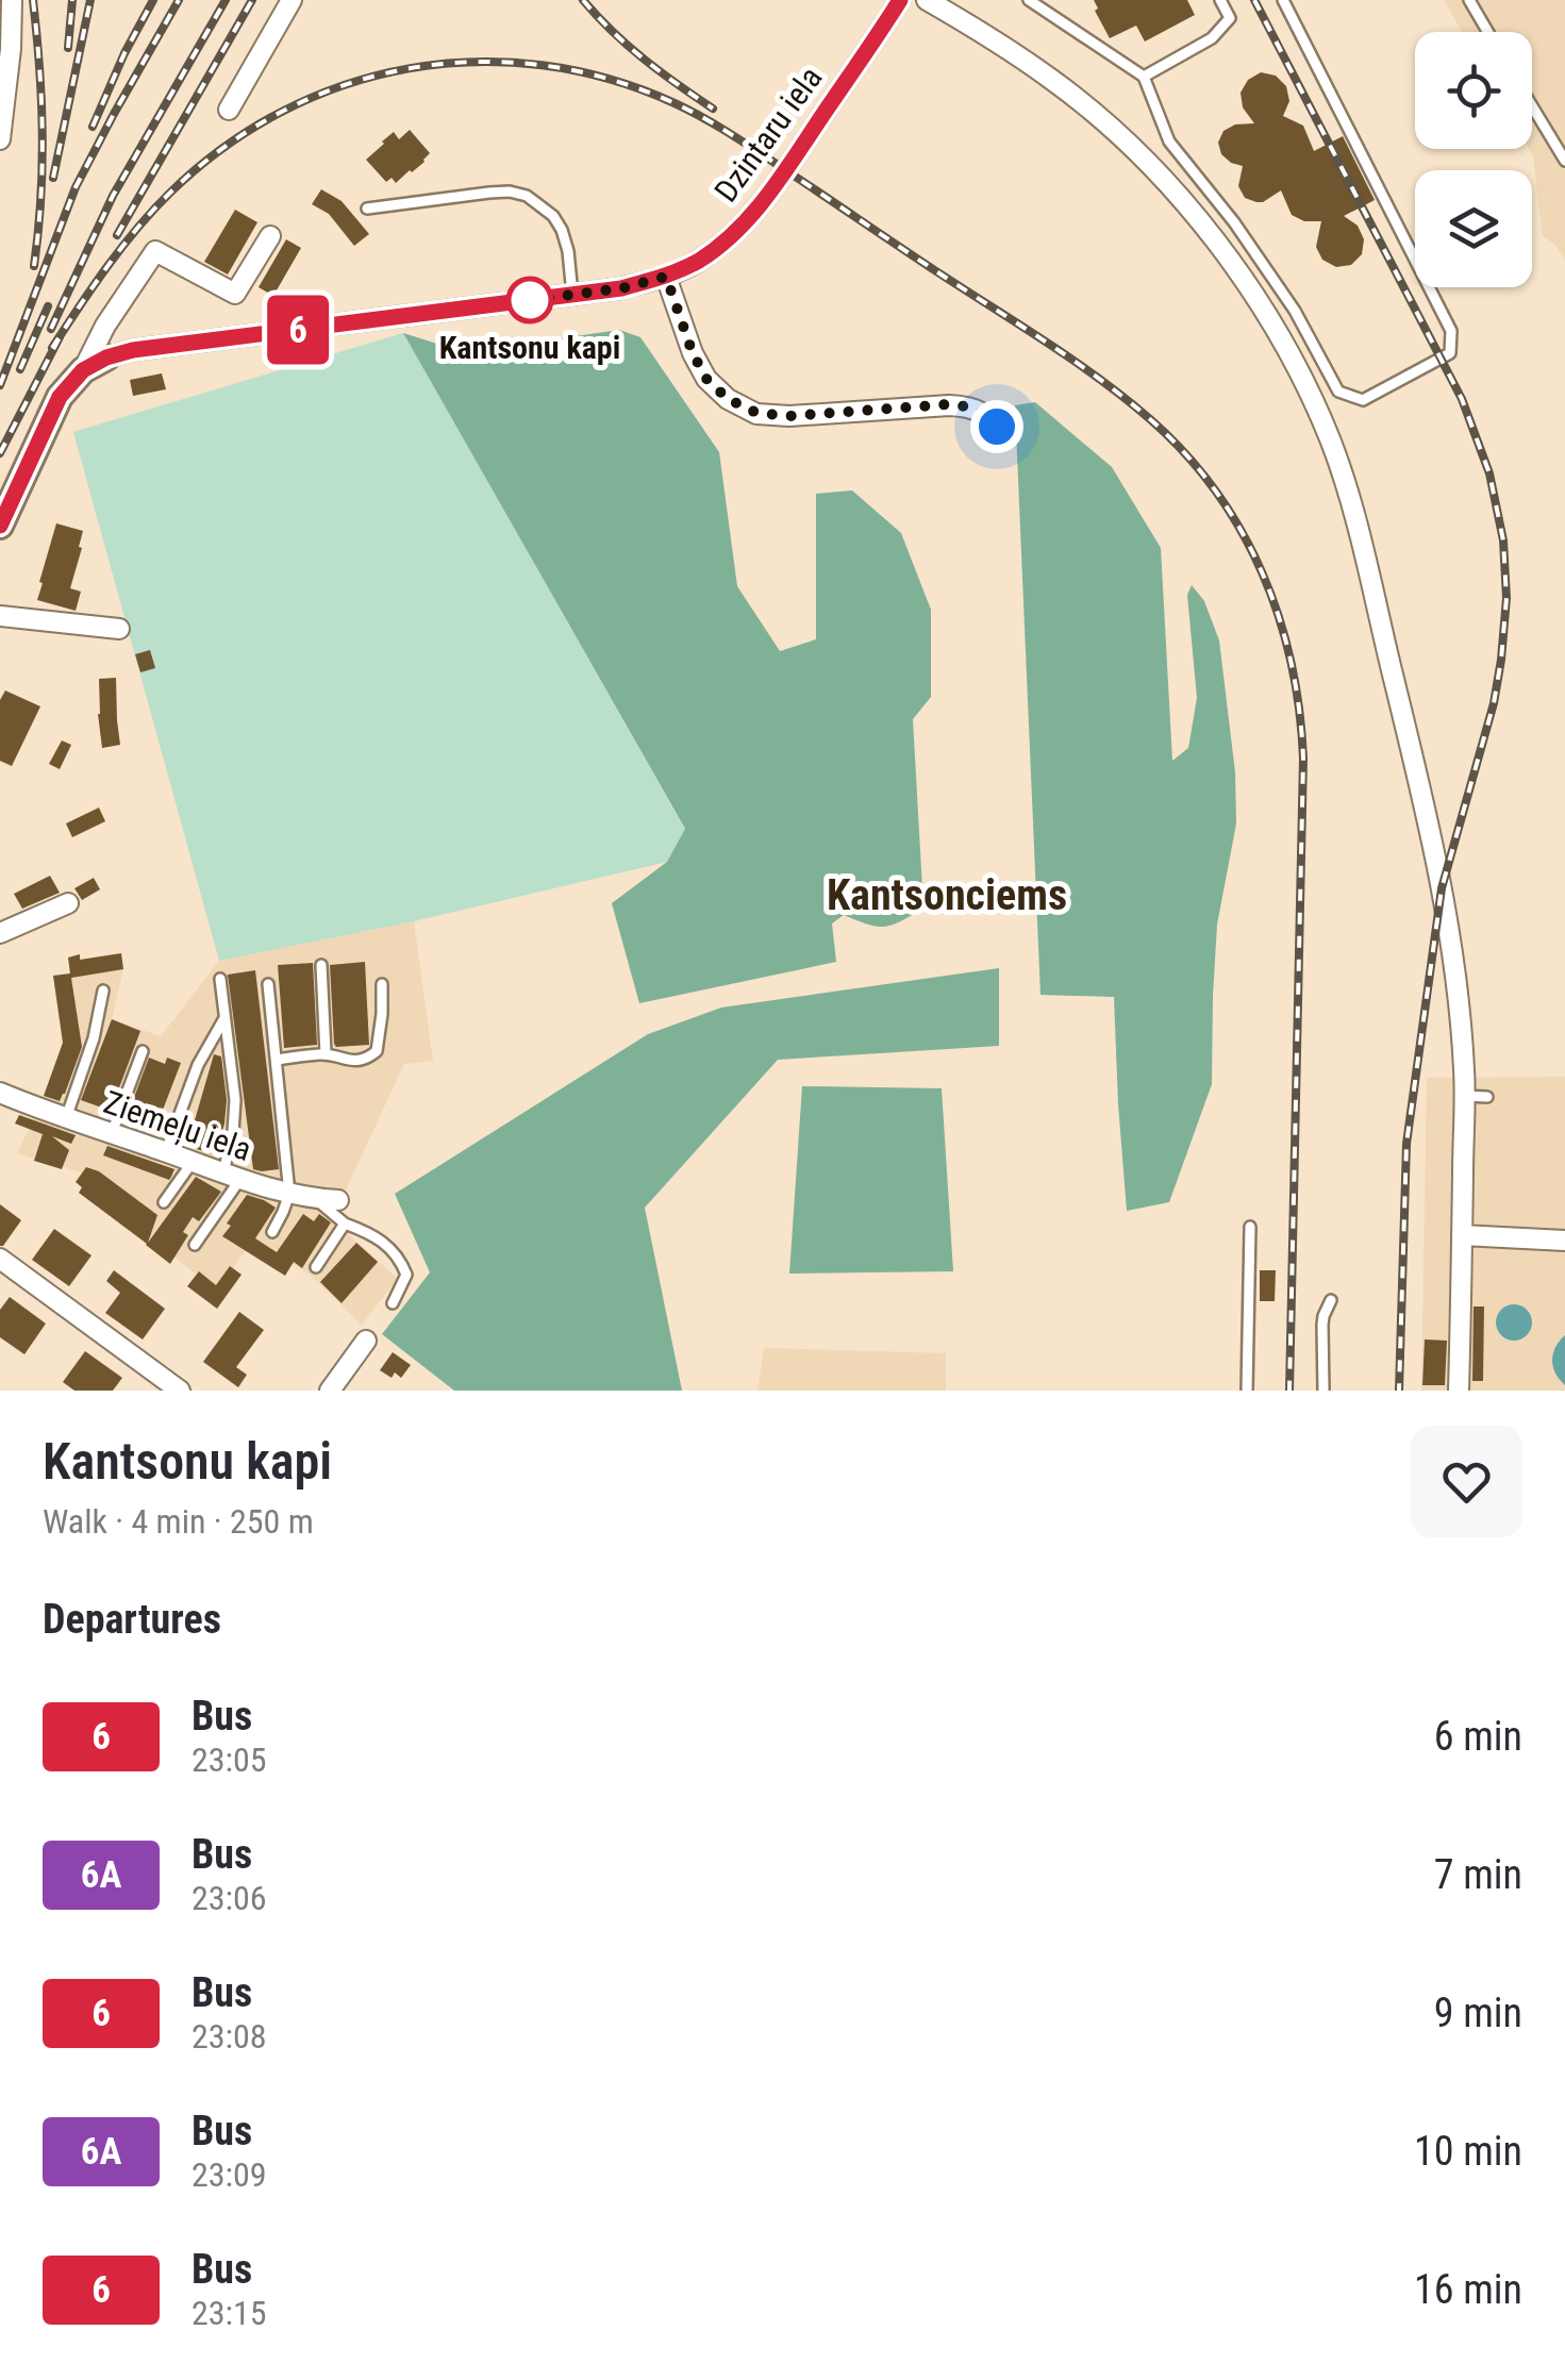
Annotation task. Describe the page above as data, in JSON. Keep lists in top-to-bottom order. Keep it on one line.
{"streets":{"street":["Dzintaru iela","Ziemeļu iela"]},"districts":["Kantsonciems"],"places":["Kantsonu kapi"],"lines":["bus line 6"],"page":{"on_map":"6","heading":[["Kantsonu kapi","Walk · 4 min · 250 m"],"Departures"],"list":[{"mark":"6","name":"Bus","note":"23:05","value":"6 min"},{"mark":"6A","name":"Bus","note":"23:06","value":"7 min"},{"mark":"6","name":"Bus","note":"23:08","value":"9 min"},{"mark":"6A","name":"Bus","note":"23:09","value":"10 min"},{"mark":"6","name":"Bus","note":"23:15","value":"16 min"}]}}
